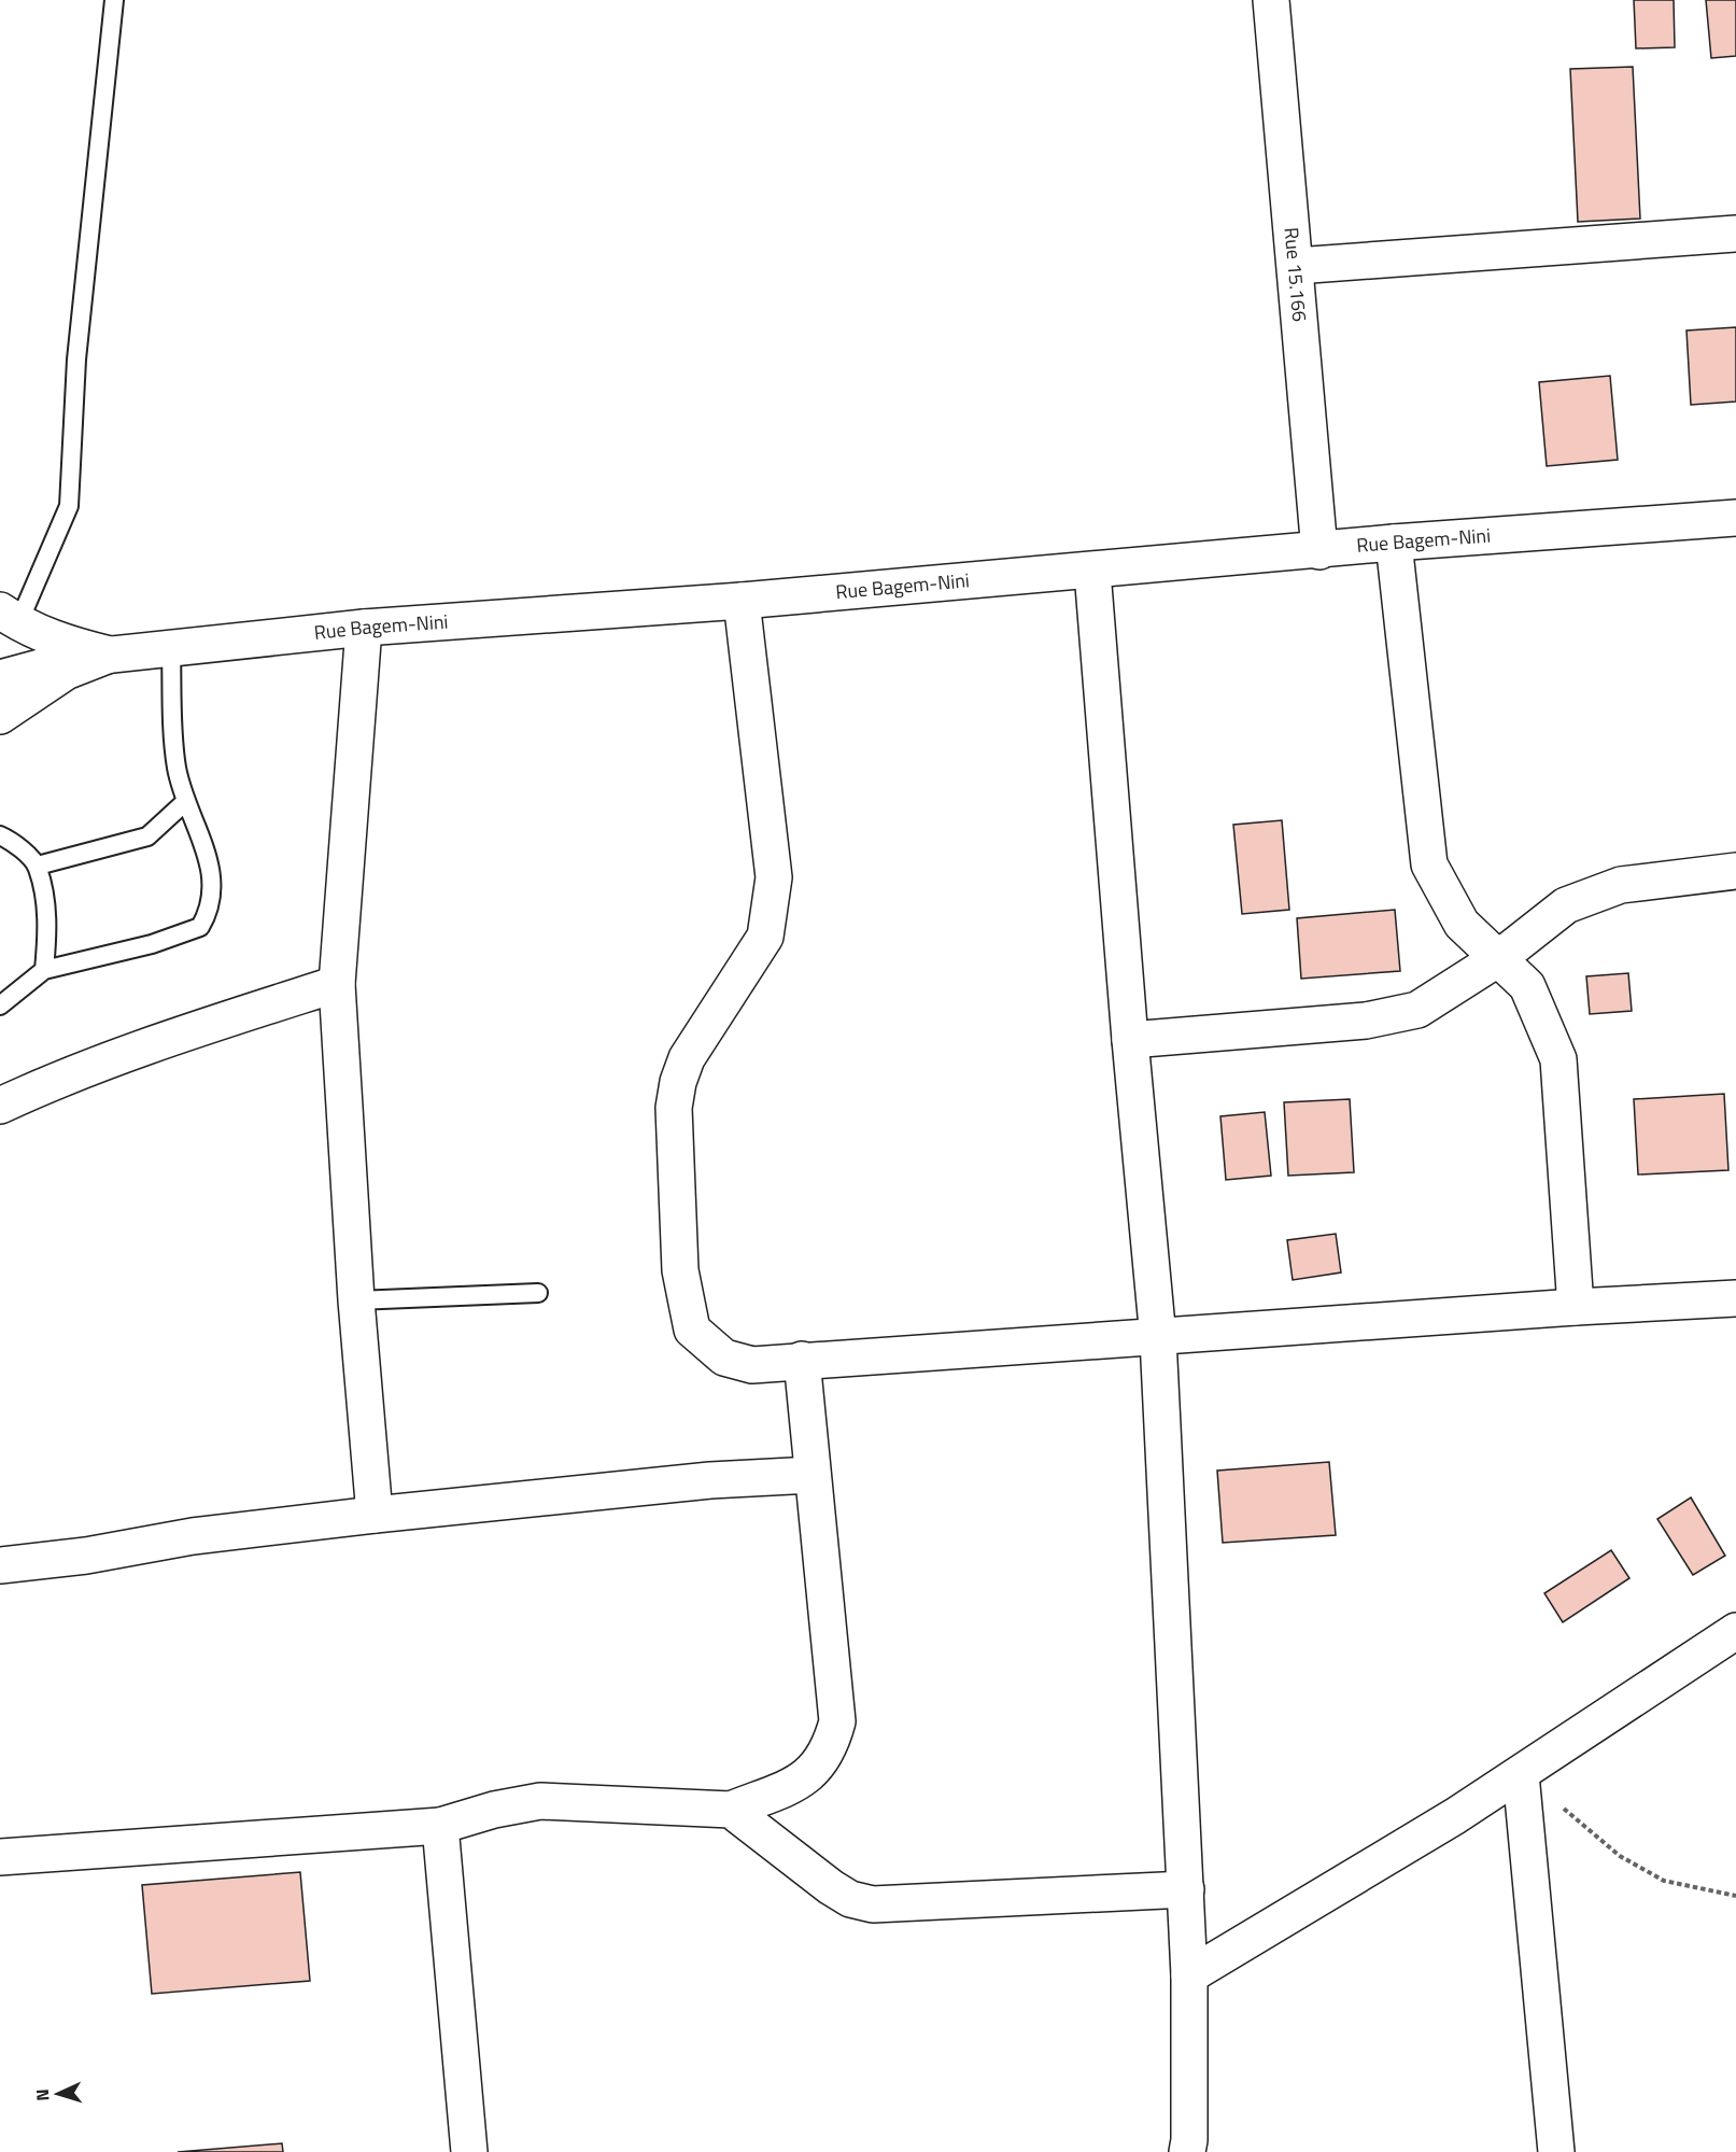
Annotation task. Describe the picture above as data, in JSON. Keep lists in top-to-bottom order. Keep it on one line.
{"streets":{"main road":["Rue 15.166","Rue Bagem-Nini"]},"crossings":[["Rue 15.166","Rue Bagem-Nini"]],"north":"left"}
